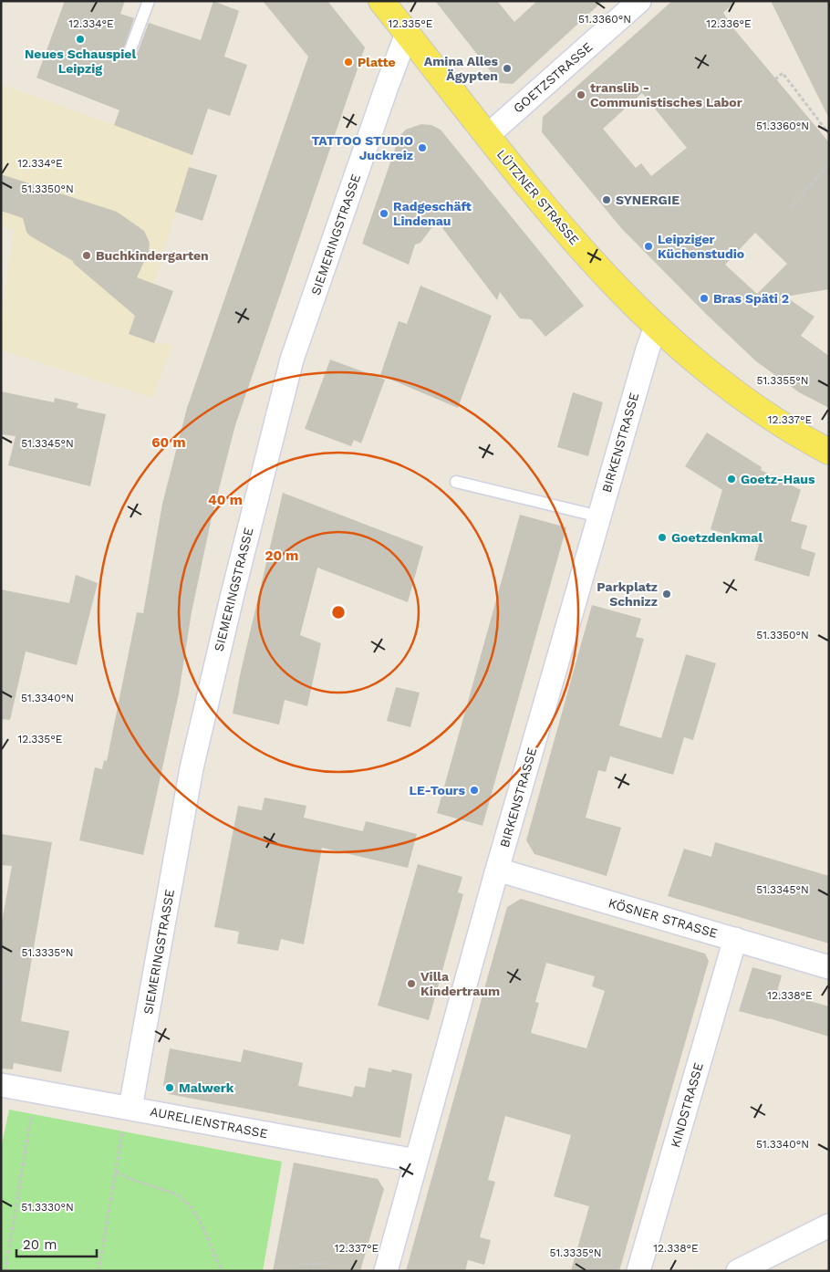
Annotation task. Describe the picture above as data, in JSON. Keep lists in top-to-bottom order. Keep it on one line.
{"streets":{"main road":["LÜTZNER STRASSE"],"street":["GOETZSTRASSE","SIEMERINGSTRASSE","BIRKENSTRASSE","KÖSNER STRASSE","KINDSTRASSE","AURELIENSTRASSE"]},"crossings":[["GOETZSTRASSE","LÜTZNER STRASSE"],["LÜTZNER STRASSE","SIEMERINGSTRASSE"],["LÜTZNER STRASSE","BIRKENSTRASSE"],["SIEMERINGSTRASSE","AURELIENSTRASSE"],["BIRKENSTRASSE","KÖSNER STRASSE"],["BIRKENSTRASSE","AURELIENSTRASSE"],["KÖSNER STRASSE","KINDSTRASSE"]],"places":["Neues Schauspiel Leipzig","Platte","Amina Alles Ägypten","translib - Communistisches Labor","TATTOO STUDIO Juckreiz","SYNERGIE","Radgeschäft Lindenau","Leipziger Küchenstudio","Buchkindergarten","Bras Späti 2","Goetz-Haus","Goetzdenkmal","Parkplatz Schnizz","LE-Tours","Villa Kindertraum","Malwerk"],"scale_bar":"20 m","coordinates":["51.3360°N","12.334°E","12.335°E","12.336°E","51.3350°N","51.3355°N","12.337°E","51.3345°N","51.3340°N","51.3335°N","12.338°E","51.3330°N"],"rings":["60 m","40 m","20 m"]}
